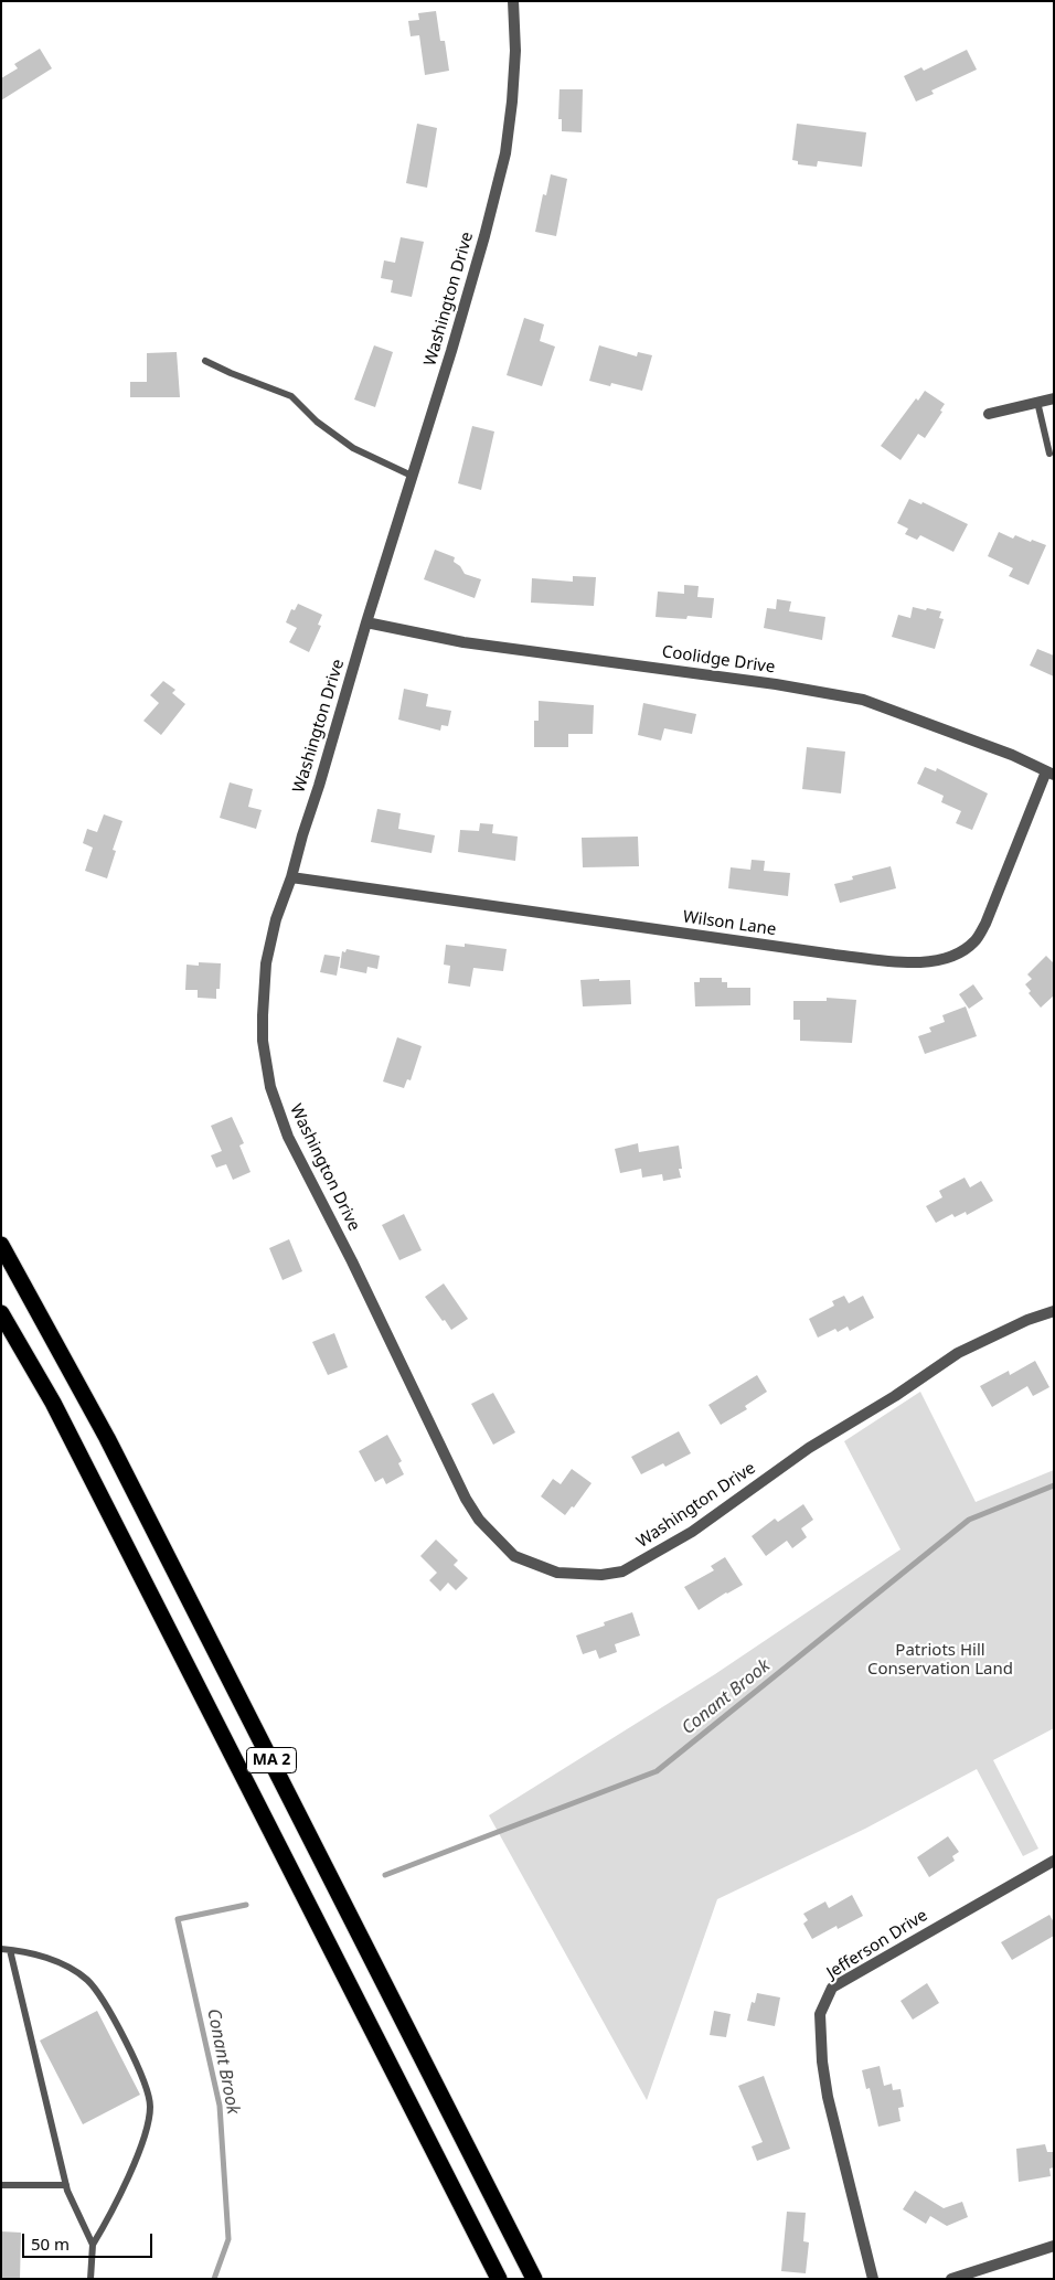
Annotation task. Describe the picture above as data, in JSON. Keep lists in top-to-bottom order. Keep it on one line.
{"streets":{"highway":["MA 2"],"street":["Washington Drive","Coolidge Drive","Wilson Lane","Jefferson Drive"]},"crossings":[["Washington Drive","Coolidge Drive"],["Washington Drive","Wilson Lane"],["Coolidge Drive","Wilson Lane"]],"water":["Conant Brook"],"parks":["Patriots Hill Conservation Land"],"scale_bar":"50 m"}
